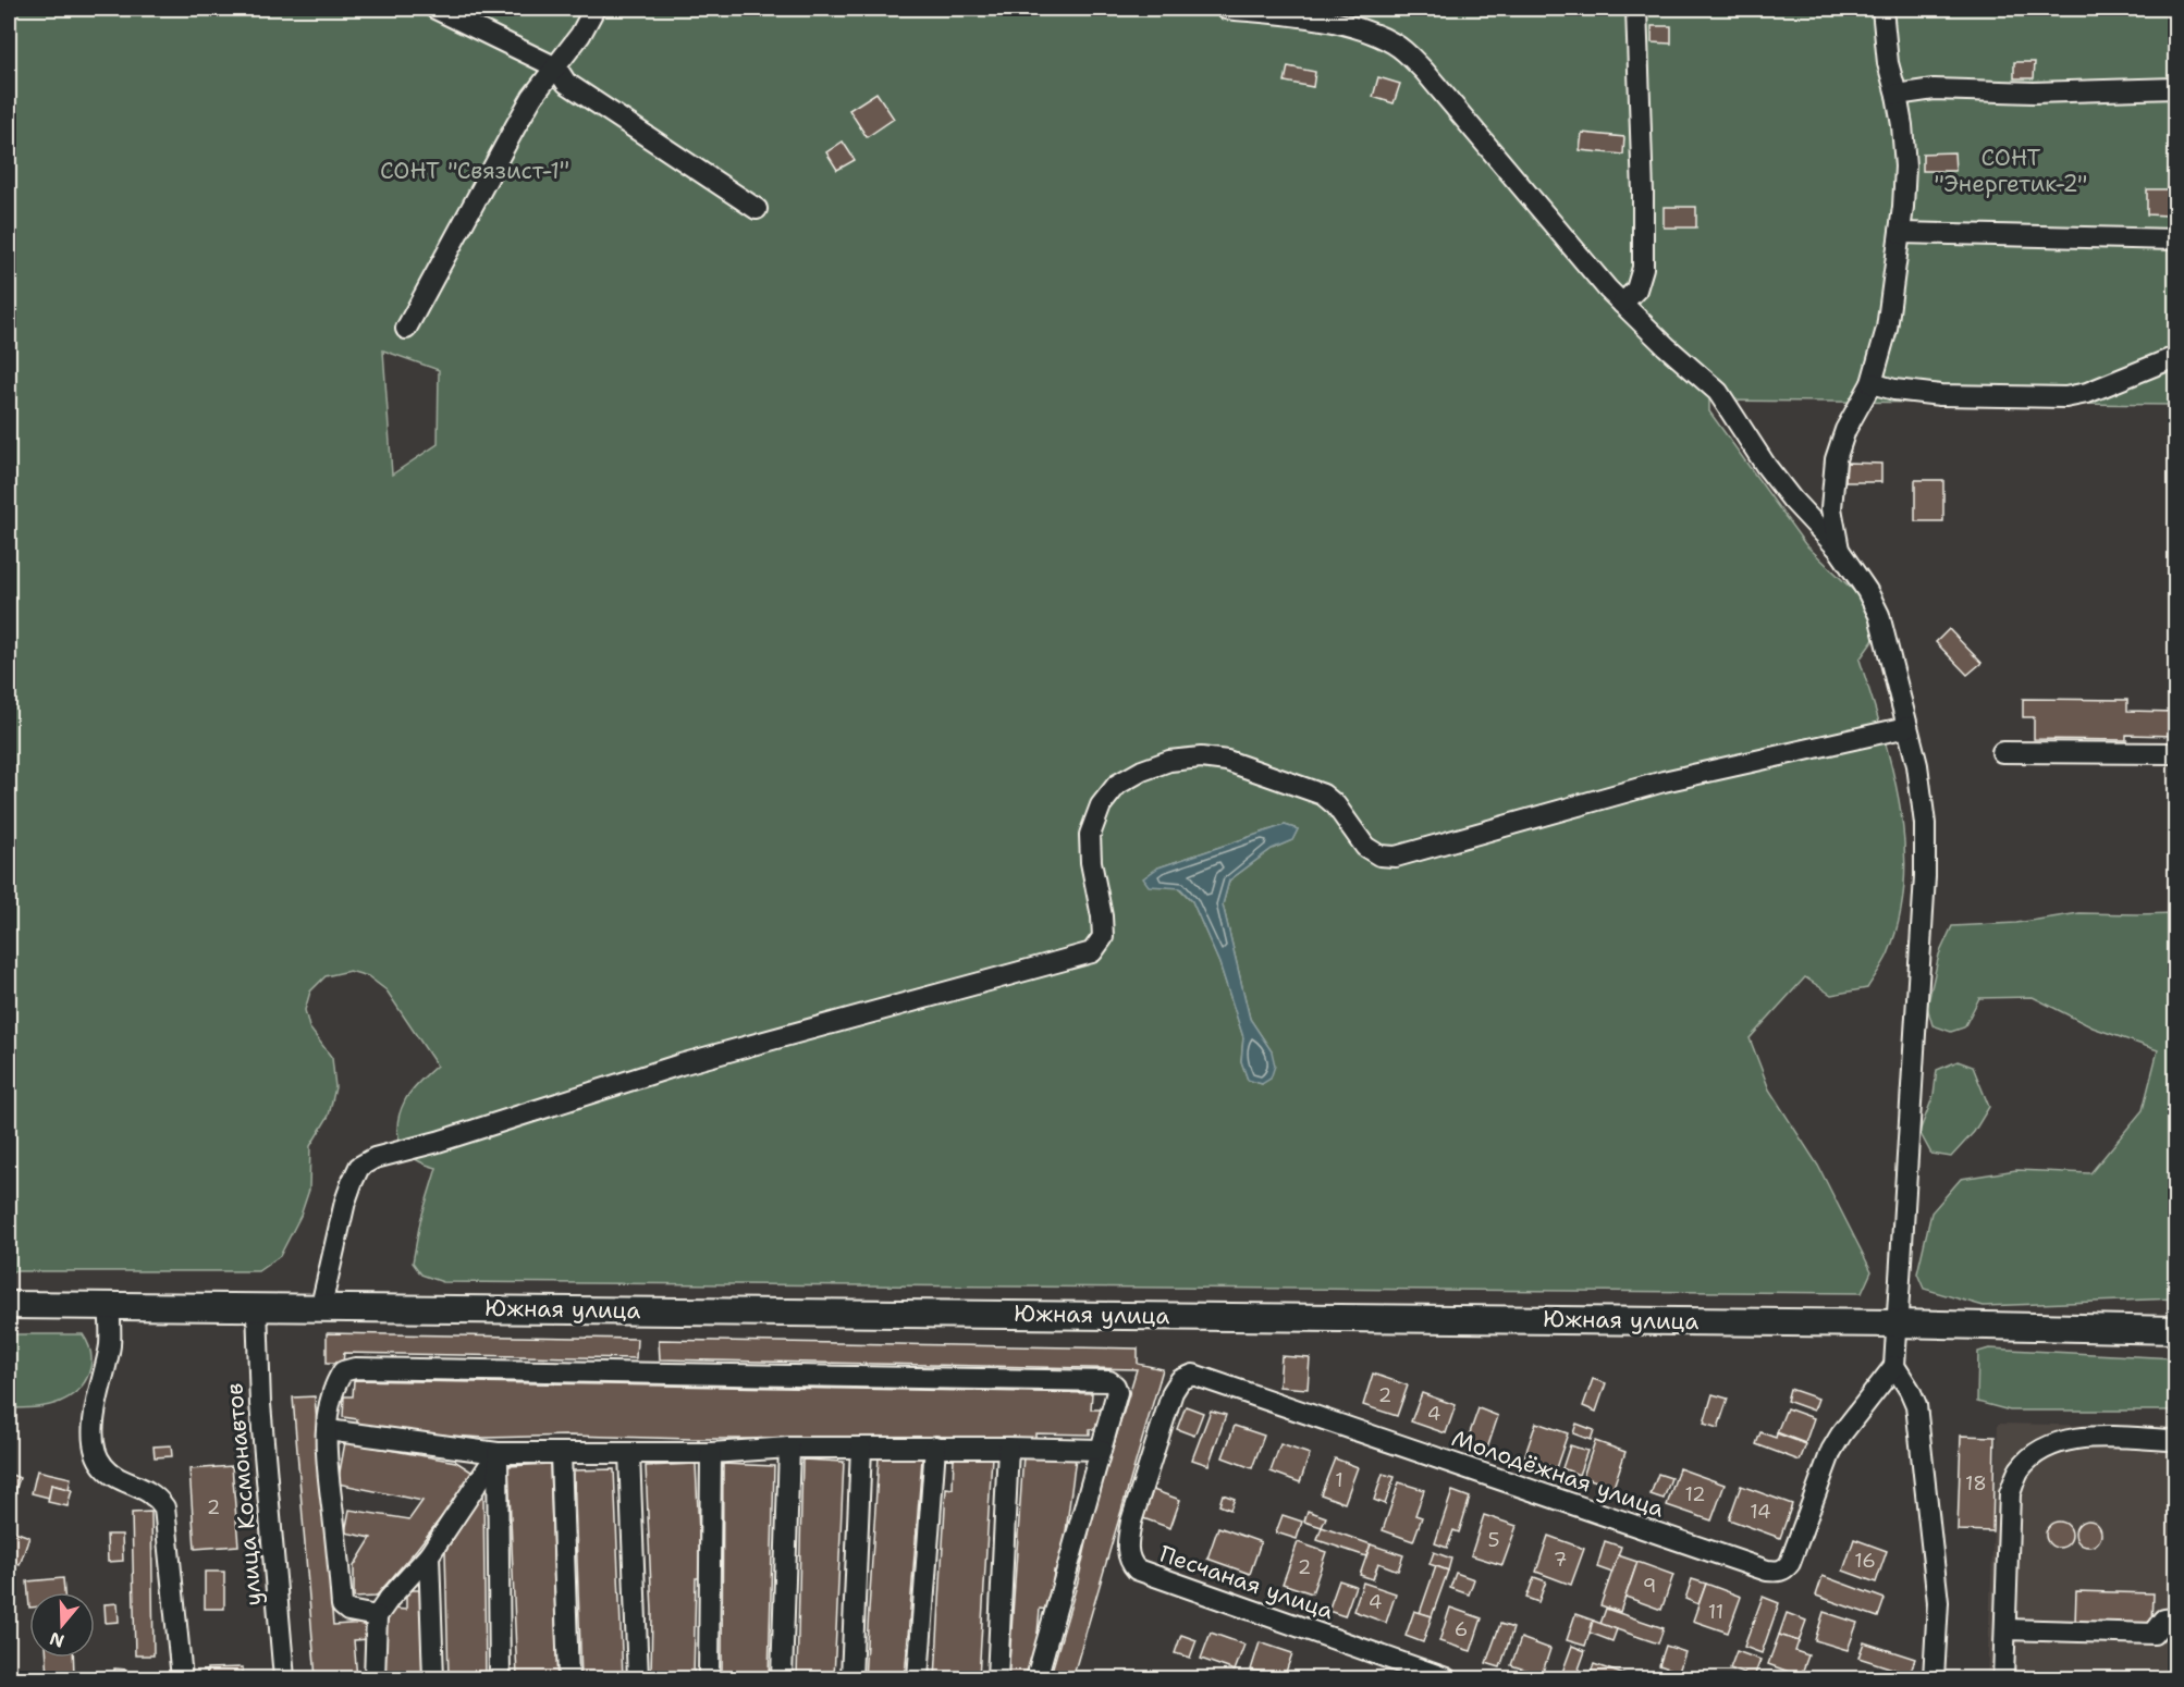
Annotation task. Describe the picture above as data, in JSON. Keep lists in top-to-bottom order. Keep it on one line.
{"streets":{"main road":["Южная улица"],"street":["Молодёжная улица","улица Космонавтов","Песчаная улица"]},"crossings":[["Южная улица","улица Космонавтов"],["Молодёжная улица","Песчаная улица"]],"parks":["СОНТ \"Энергетик-2\"","СОНТ \"Связист-1\""],"house_numbers":["2","4","1","18","12","2","14","5","7","16","2","9","4","11","6"],"north":"bottom"}
